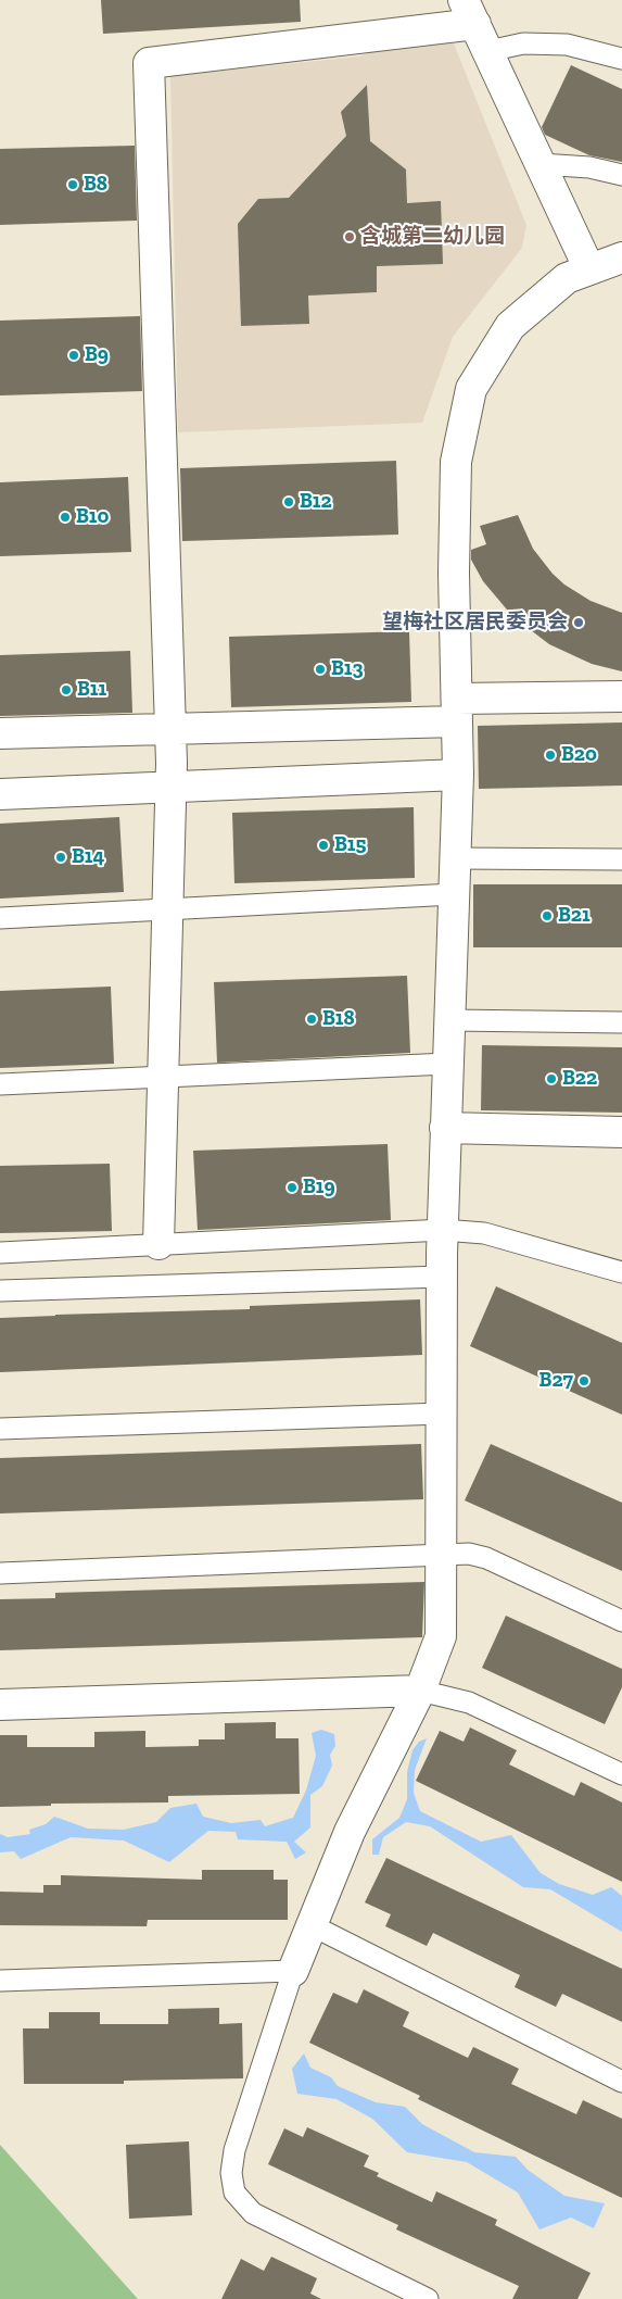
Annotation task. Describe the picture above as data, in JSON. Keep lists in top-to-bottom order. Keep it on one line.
{"places":["B8","含城第二幼儿园","B9","B12","B10","望梅社区居民委员会","B13","B11","B20","B15","B14","B21","B18","B22","B19","B27"]}
